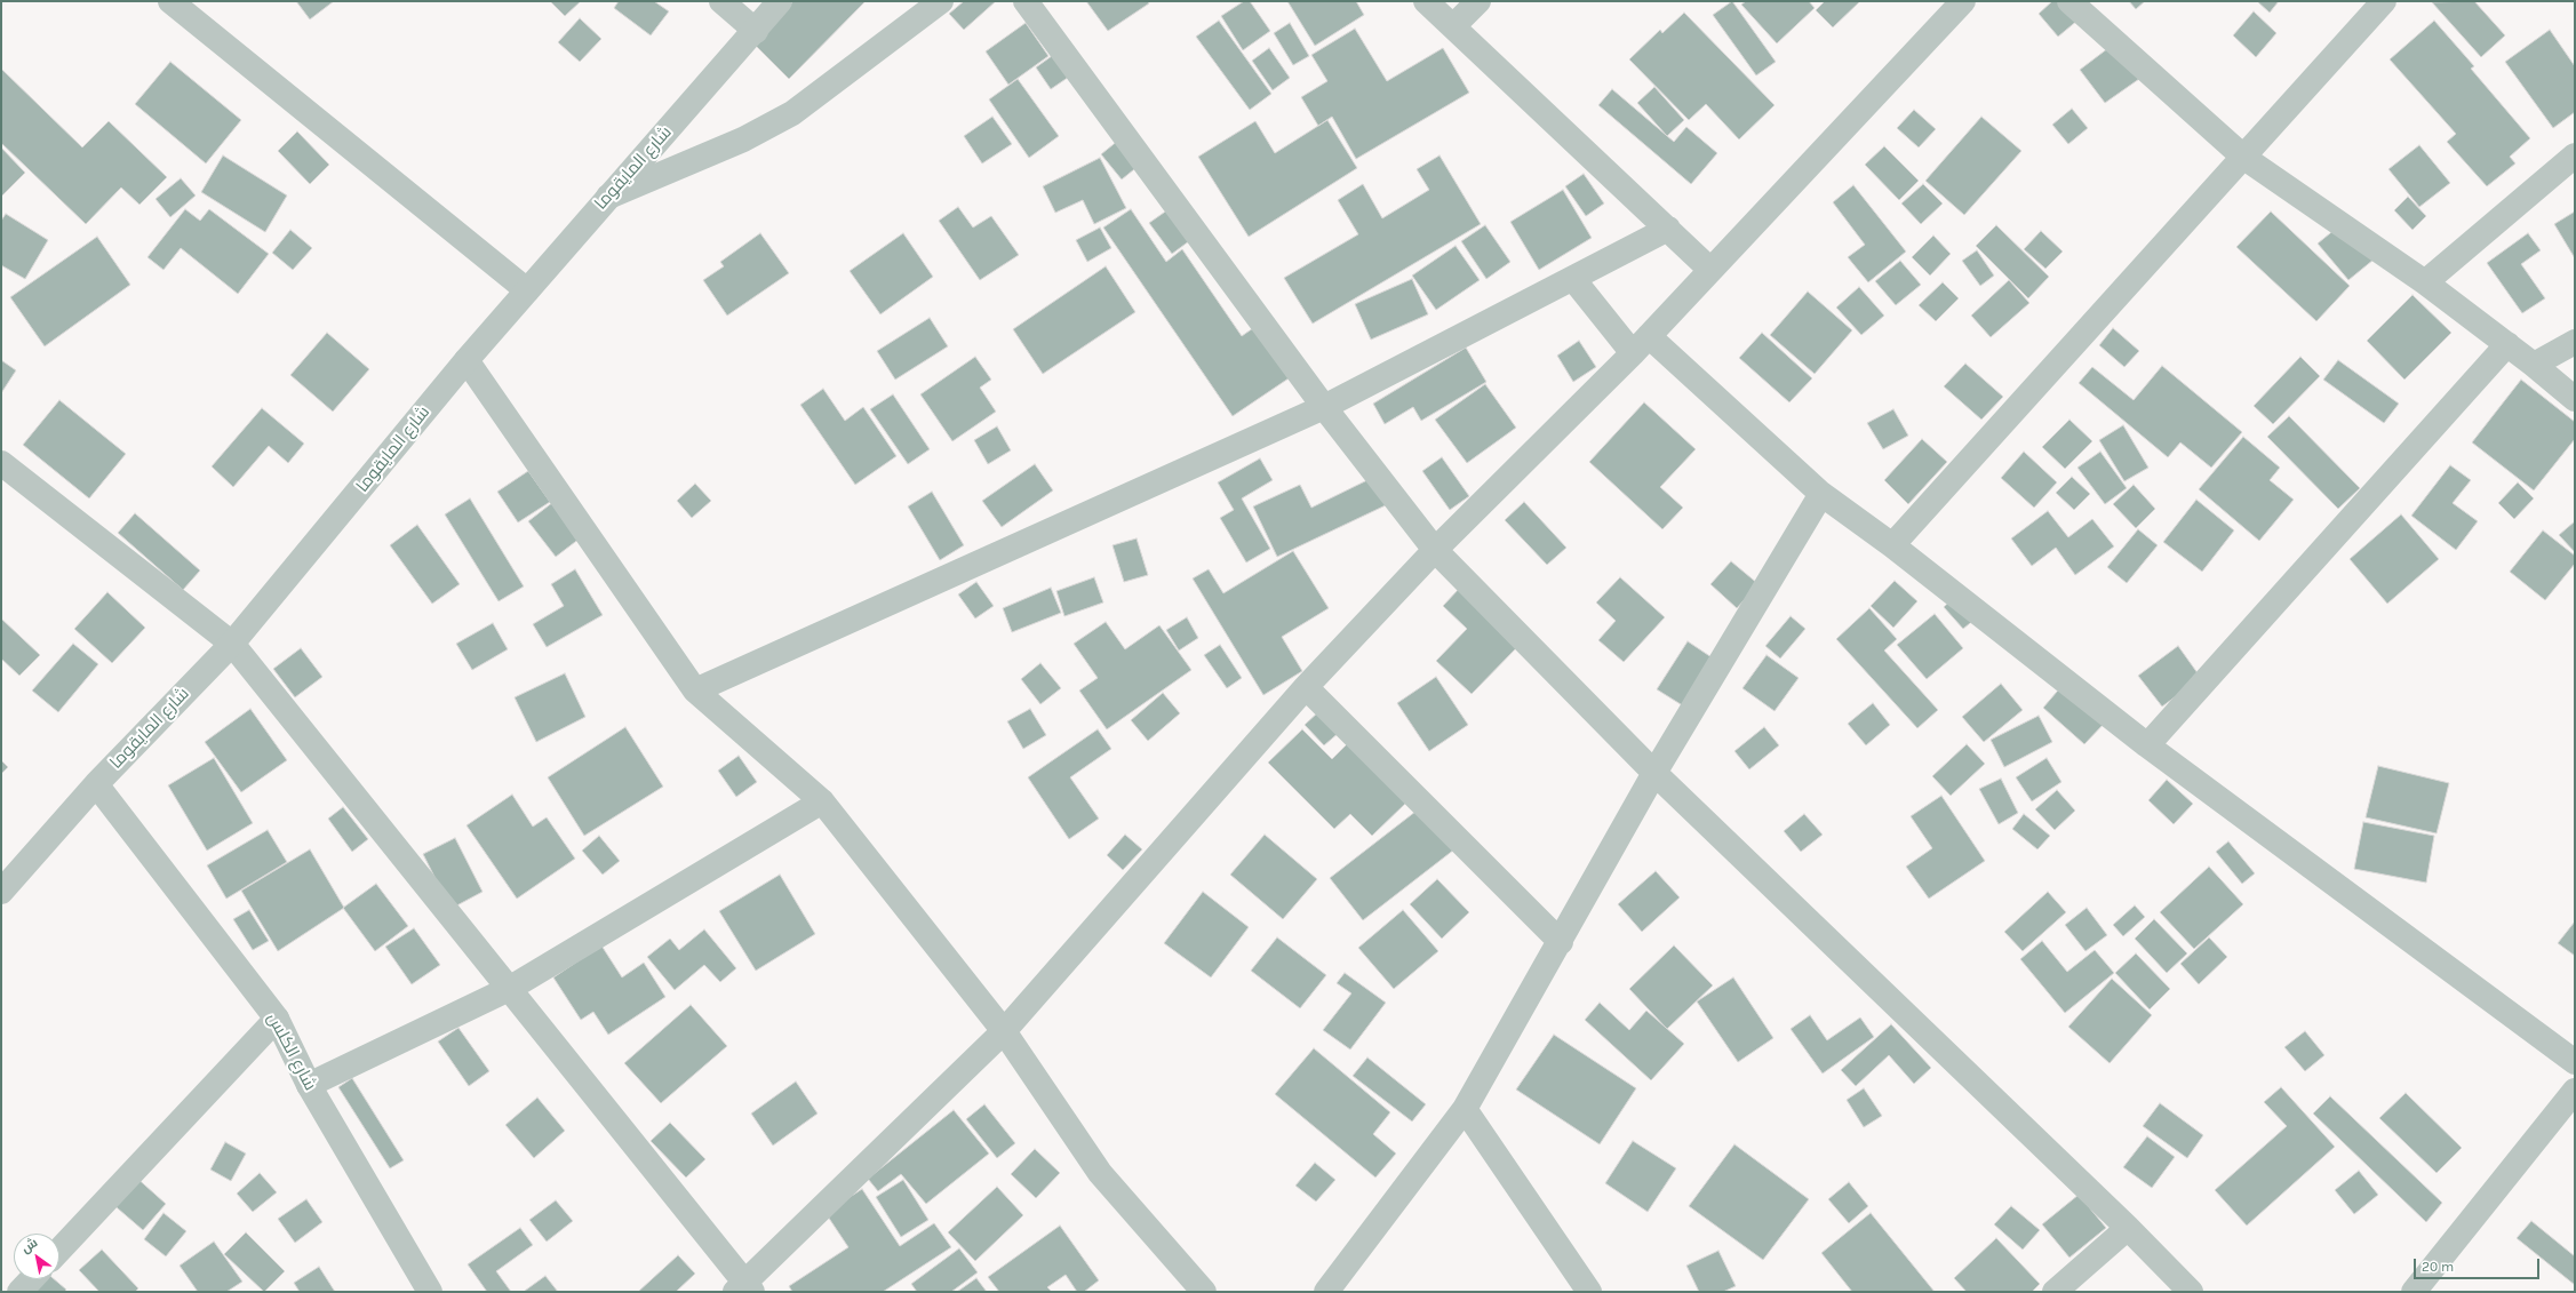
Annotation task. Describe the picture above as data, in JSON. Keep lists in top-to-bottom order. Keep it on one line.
{"streets":{"street":["شارع المايقوما","شارع الكلس"]},"crossings":[["شارع المايقوما","شارع الكلس"]],"scale_bar":"20 m","north":"top left"}
